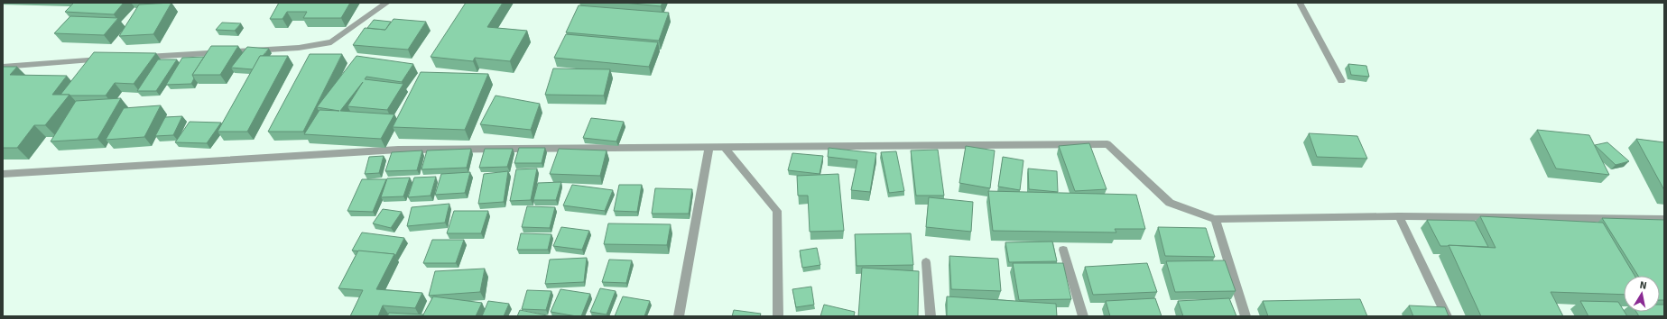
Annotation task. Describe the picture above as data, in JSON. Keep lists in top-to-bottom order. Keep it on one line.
{"north":"top"}
